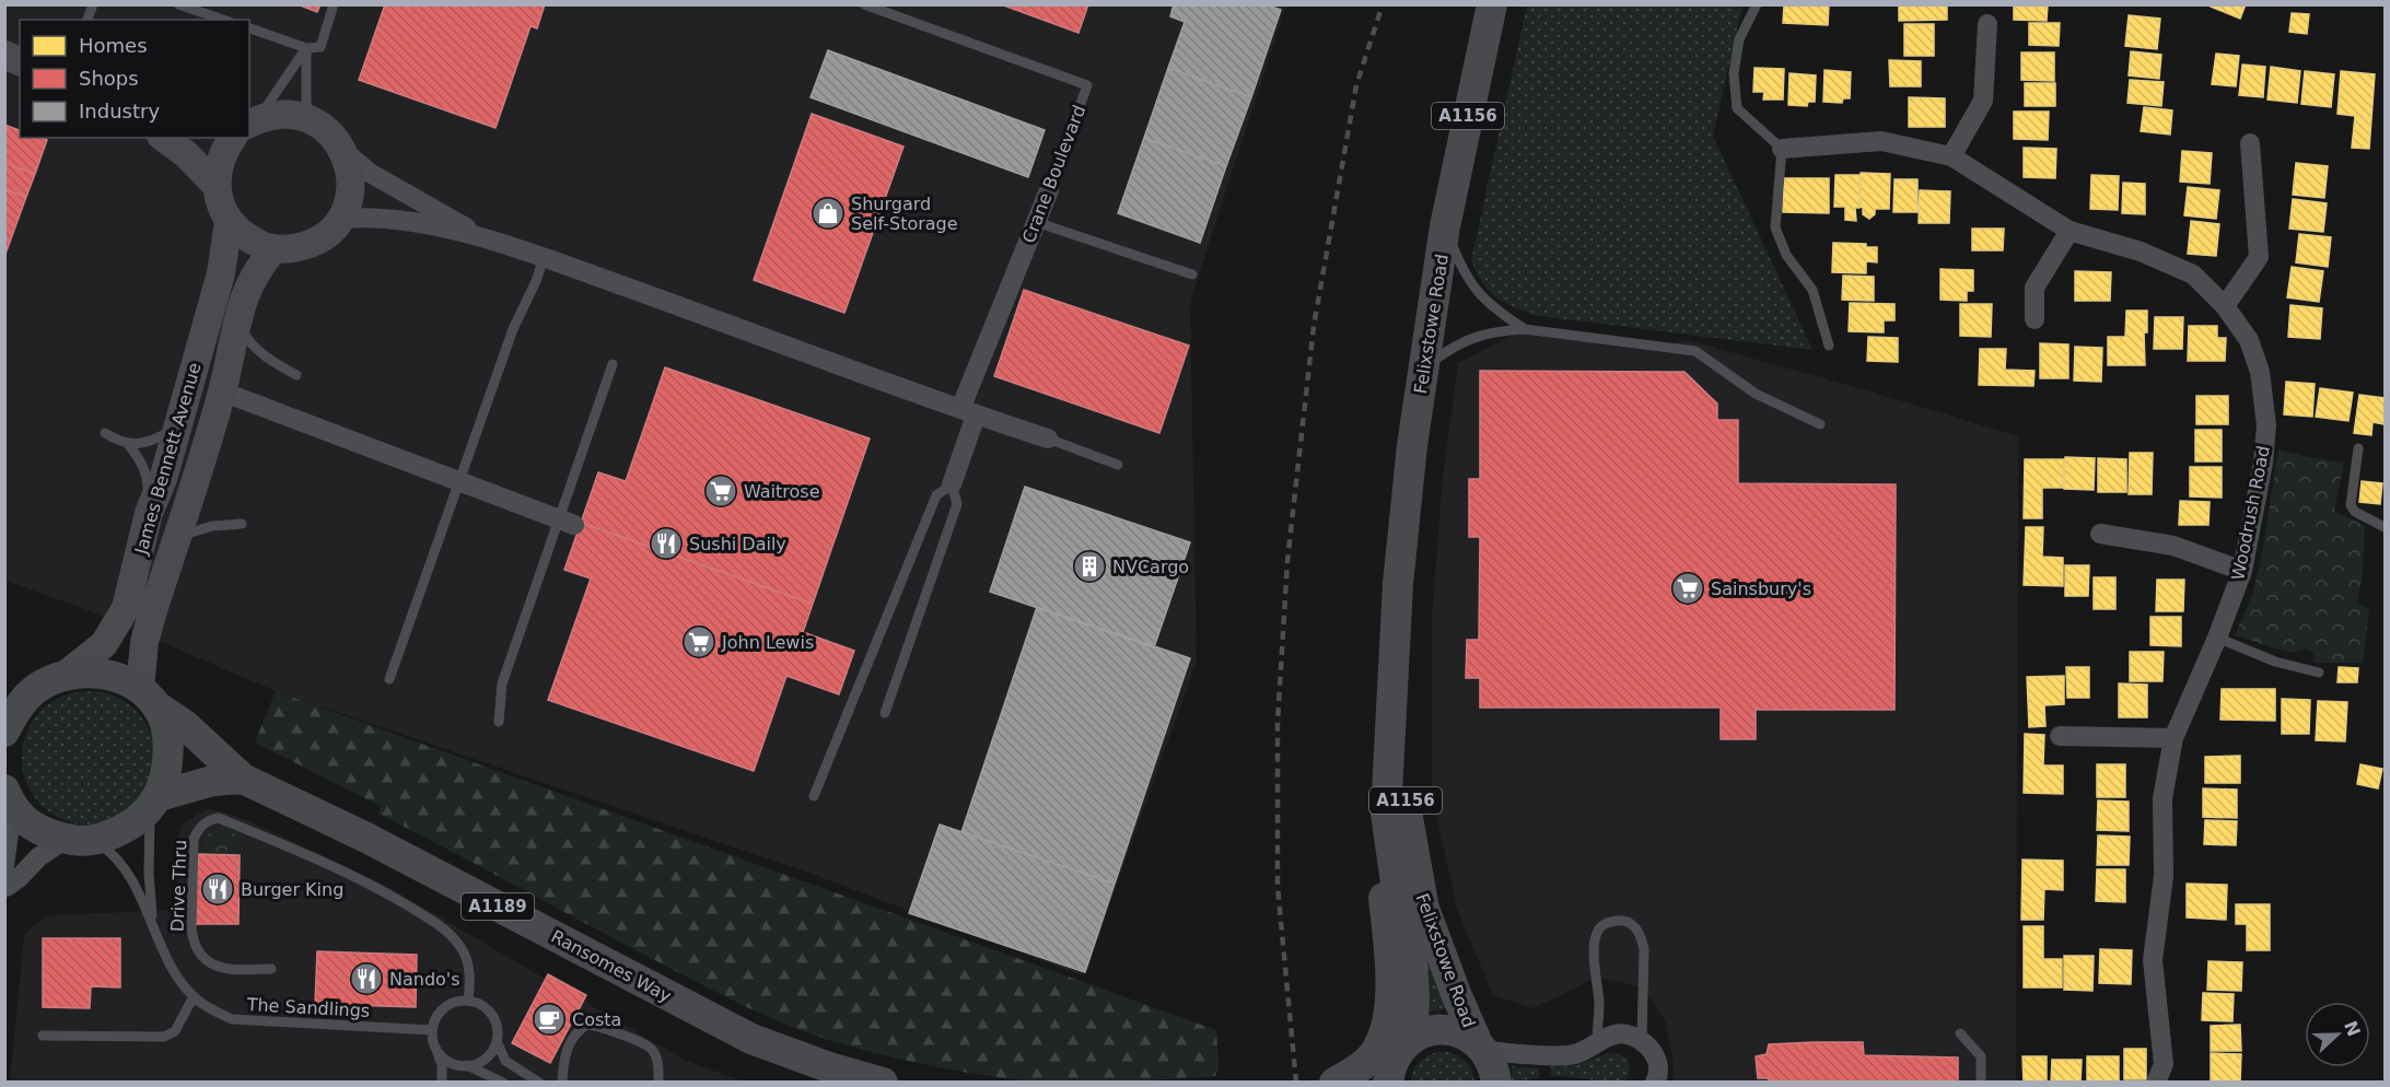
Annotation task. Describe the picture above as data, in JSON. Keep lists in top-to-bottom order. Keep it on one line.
{"streets":{"main road":["A1156","Felixstowe Road","A1189","Ransomes Way"],"street":["Crane Boulevard","James Bennett Avenue","Woodrush Road"],"lane":["Drive Thru","The Sandlings"]},"crossings":[["James Bennett Avenue","Ransomes Way"],["Drive Thru","The Sandlings"]],"places":{"shop":["Shurgard Self-Storage"],"supermarket":["Waitrose","Sainsbury's","John Lewis"],"restaurant":["Sushi Daily","Burger King","Nando's"],"building":["NVCargo"],"cafe":["Costa"]},"legend":["Homes","Shops","Industry"],"north":"right"}
